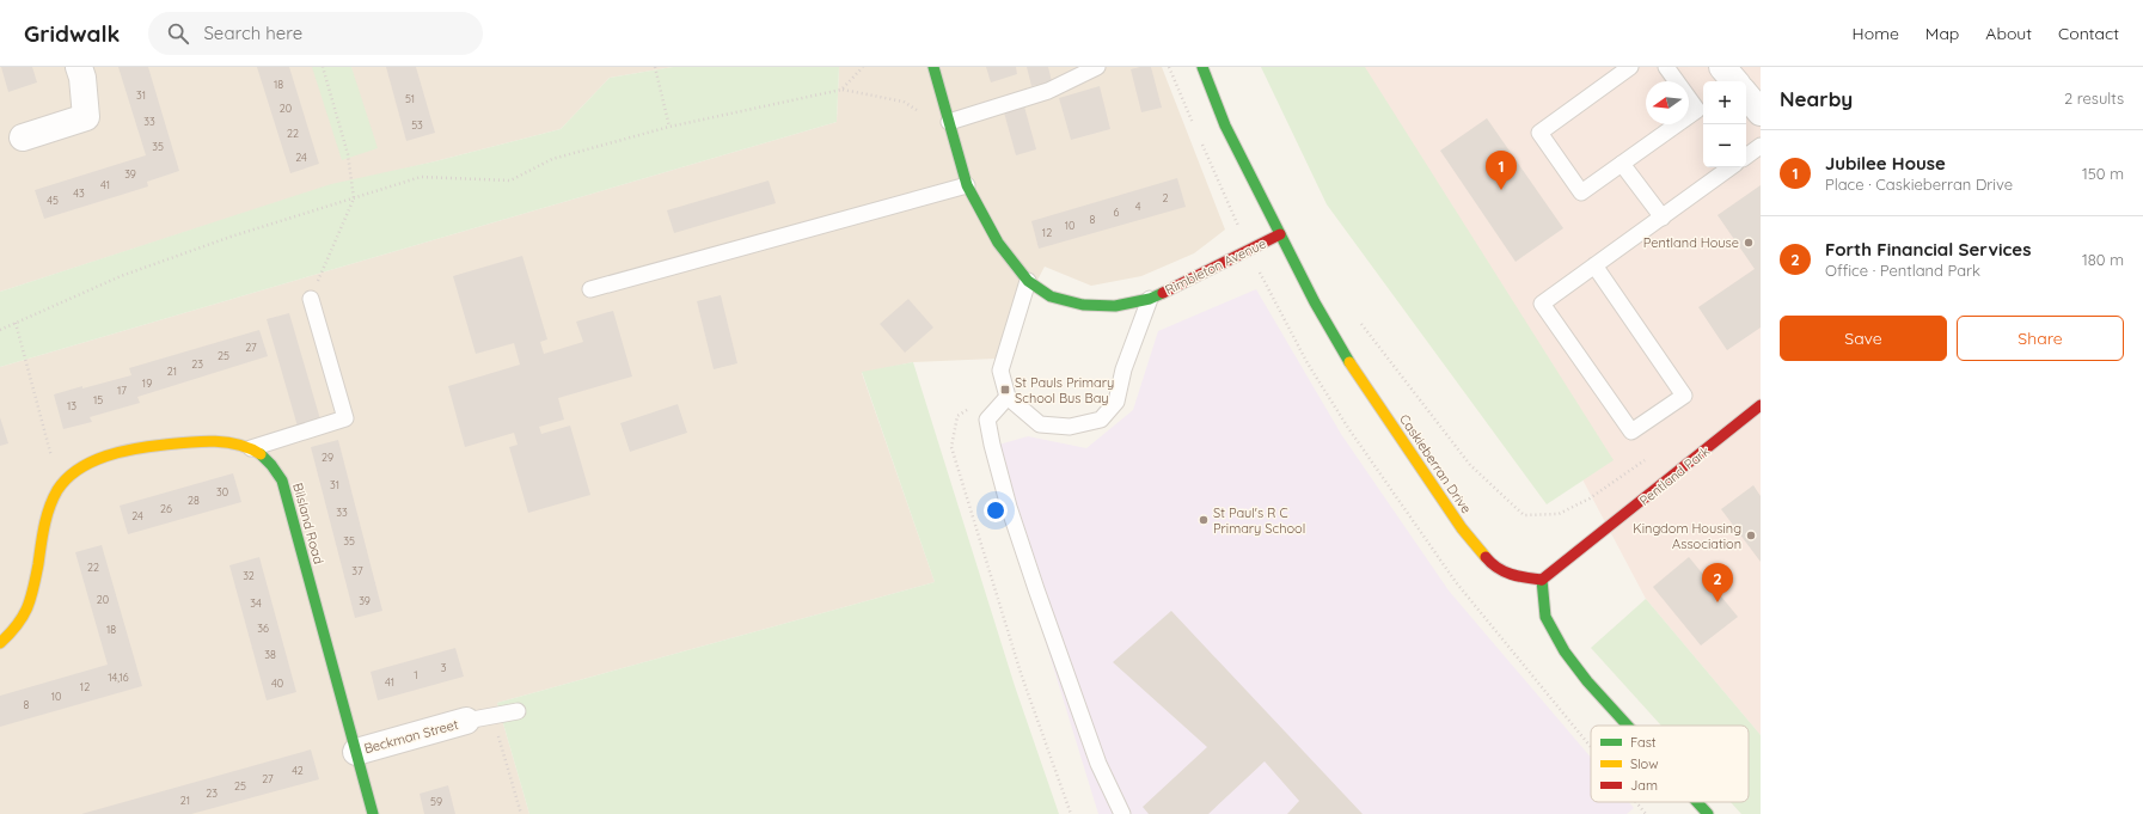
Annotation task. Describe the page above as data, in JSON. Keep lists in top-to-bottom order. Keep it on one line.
{"streets":{"street":["Rimbleton Avenue","Caskieberran Drive","Pentland Park","Bilsland Road","Beckman Street"]},"crossings":[["Rimbleton Avenue","Caskieberran Drive"],["Caskieberran Drive","Pentland Park"],["Bilsland Road","Beckman Street"]],"places":{"other":["Pentland House","St Paul's R C Primary School","Kingdom Housing Association"],"transit":["St Pauls Primary School Bus Bay"]},"house_numbers":["18","31","51","20","33","53","22","35","24","39","41","43","2","45","4","6","8","10","12","27","25","23","21","19","17","15","13","29","31","30","28","26","33","24","35","22","37","32","20","39","34","36","18","38","3","1","14,16","41","40","12","10","8","42","27","25","23","21","59"],"legend":["Fast","Slow","Jam"],"north":"left","page":{"header":"Gridwalk","search":"Search here","nav":["Home","Map","About","Contact"],"heading":["Nearby","2 results"],"map_buttons":["+","−"],"list":[{"mark":"1","name":"Jubilee House","note":"Place · Caskieberran Drive","value":"150 m"},{"mark":"2","name":"Forth Financial Services","note":"Office · Pentland Park","value":"180 m"}],"pins":["1","2"],"buttons":["Save","Share"]}}
